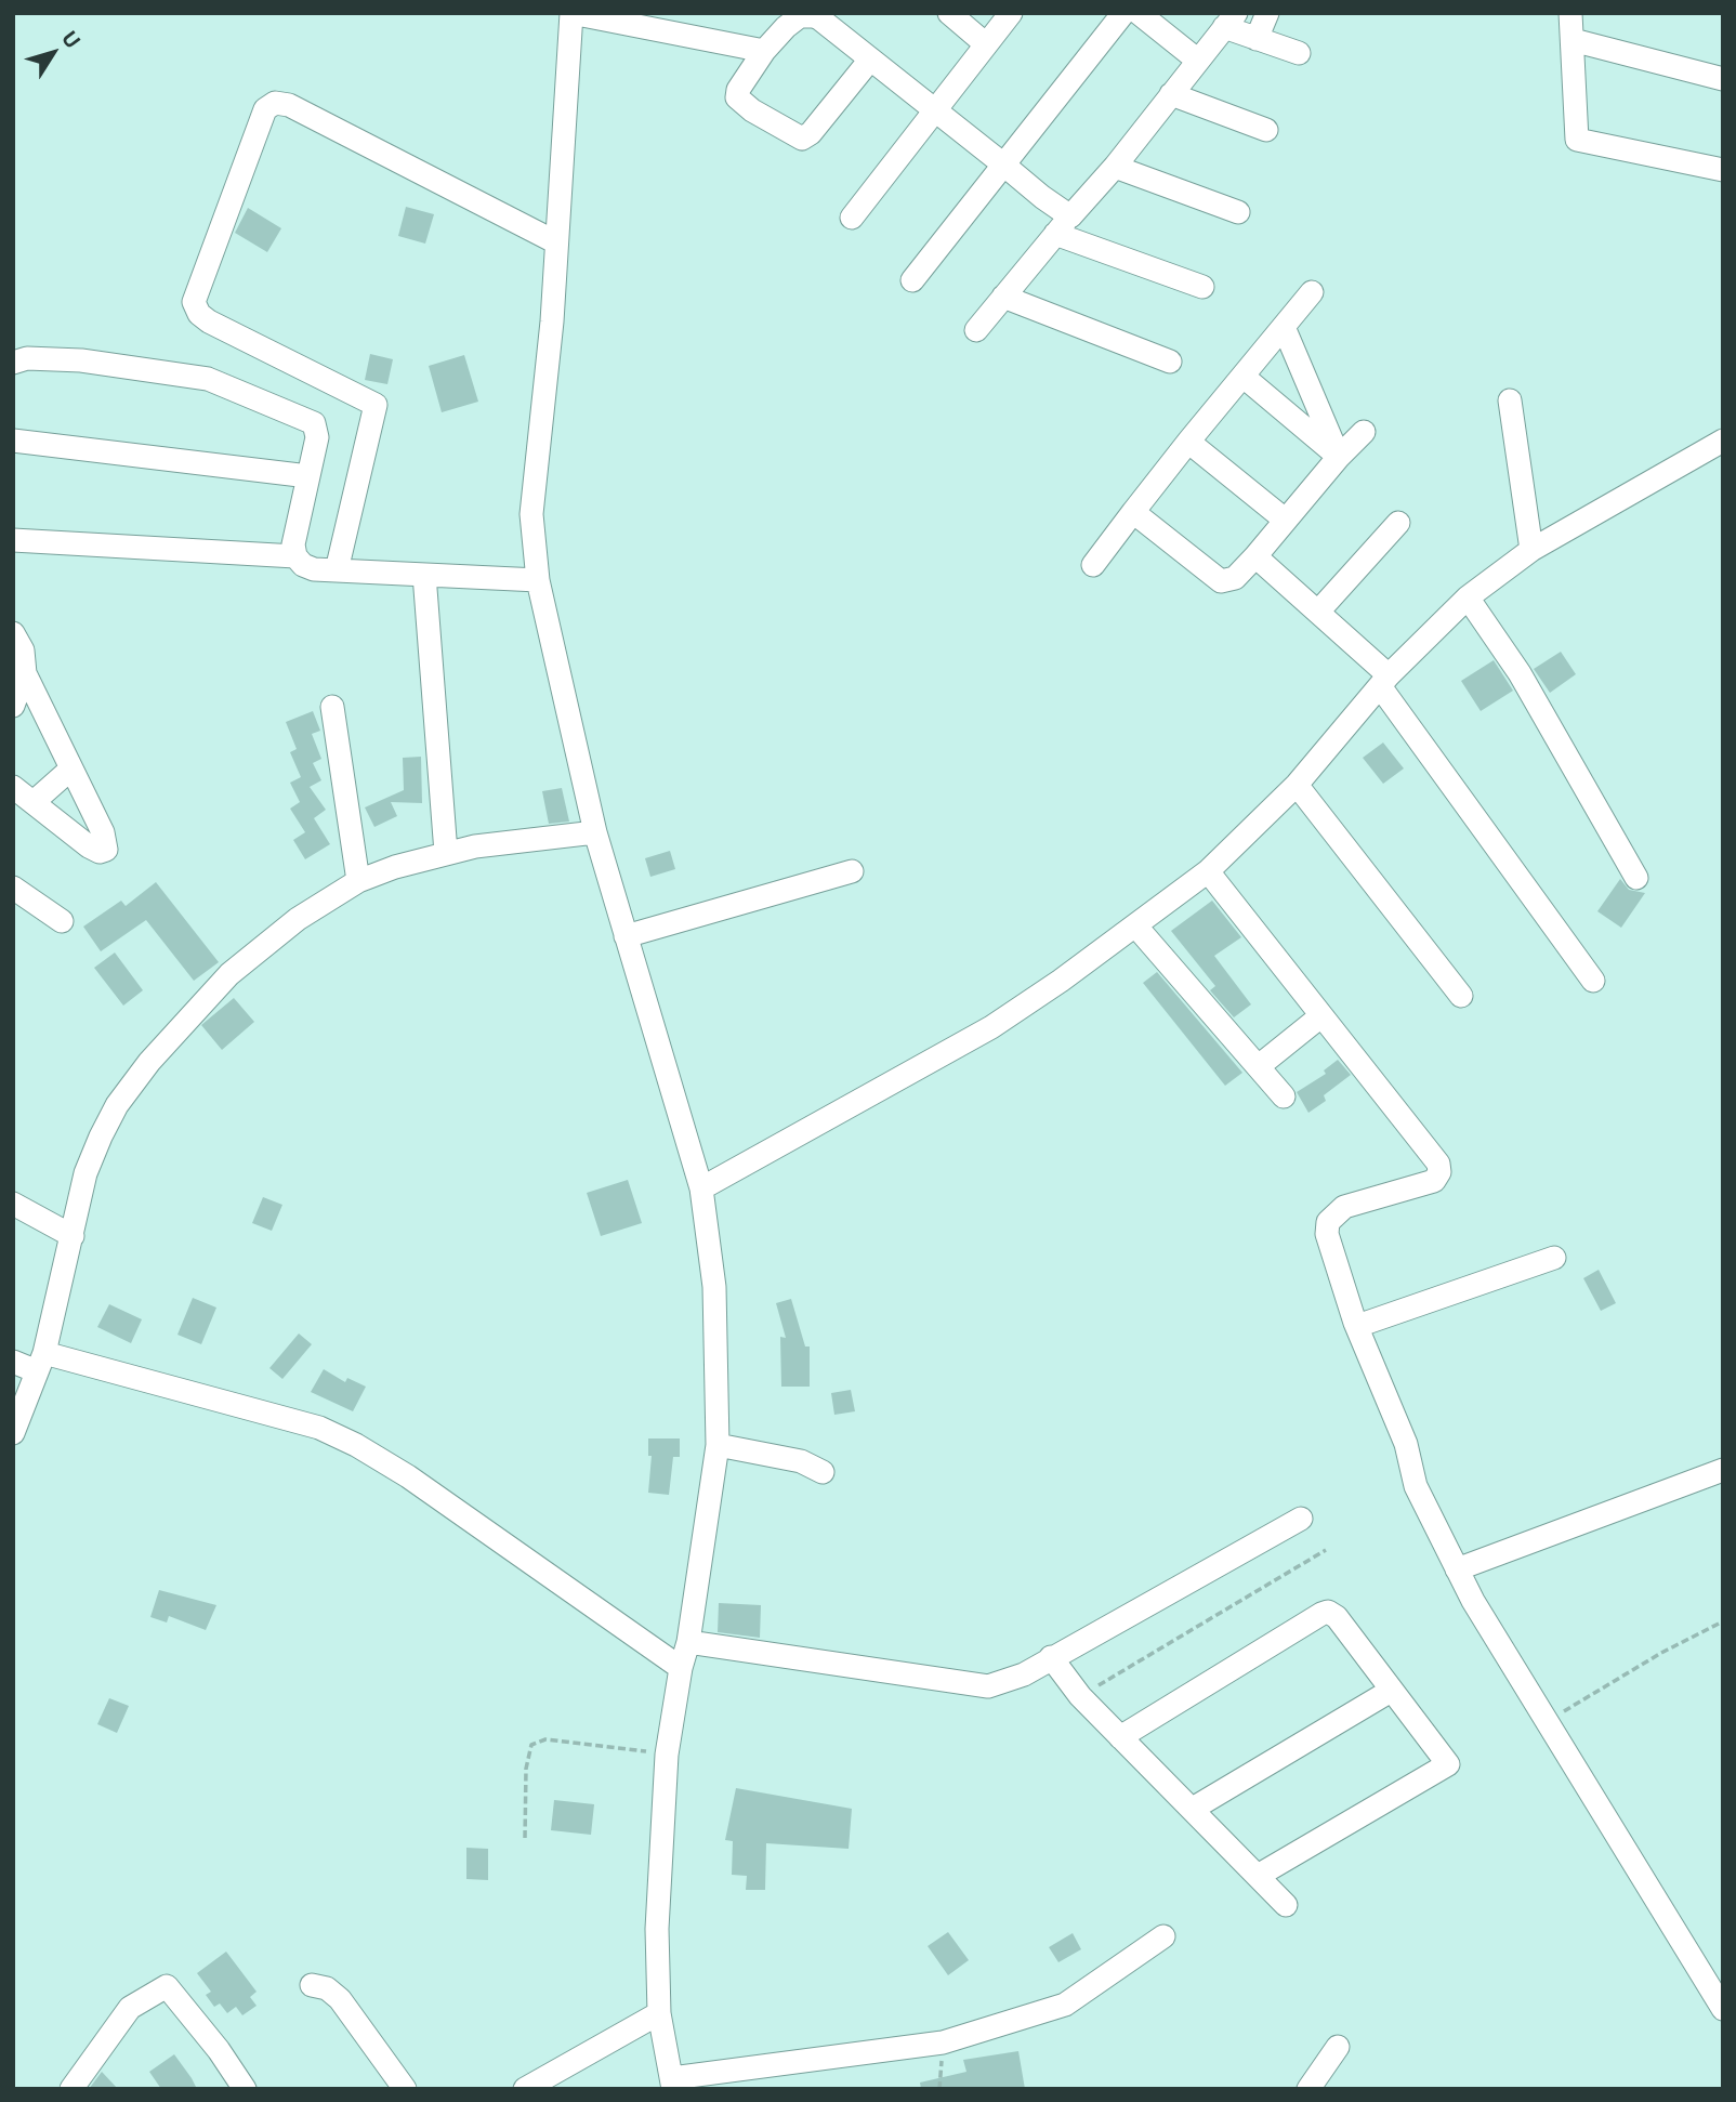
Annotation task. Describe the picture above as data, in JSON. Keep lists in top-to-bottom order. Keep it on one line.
{"north":"top right"}
